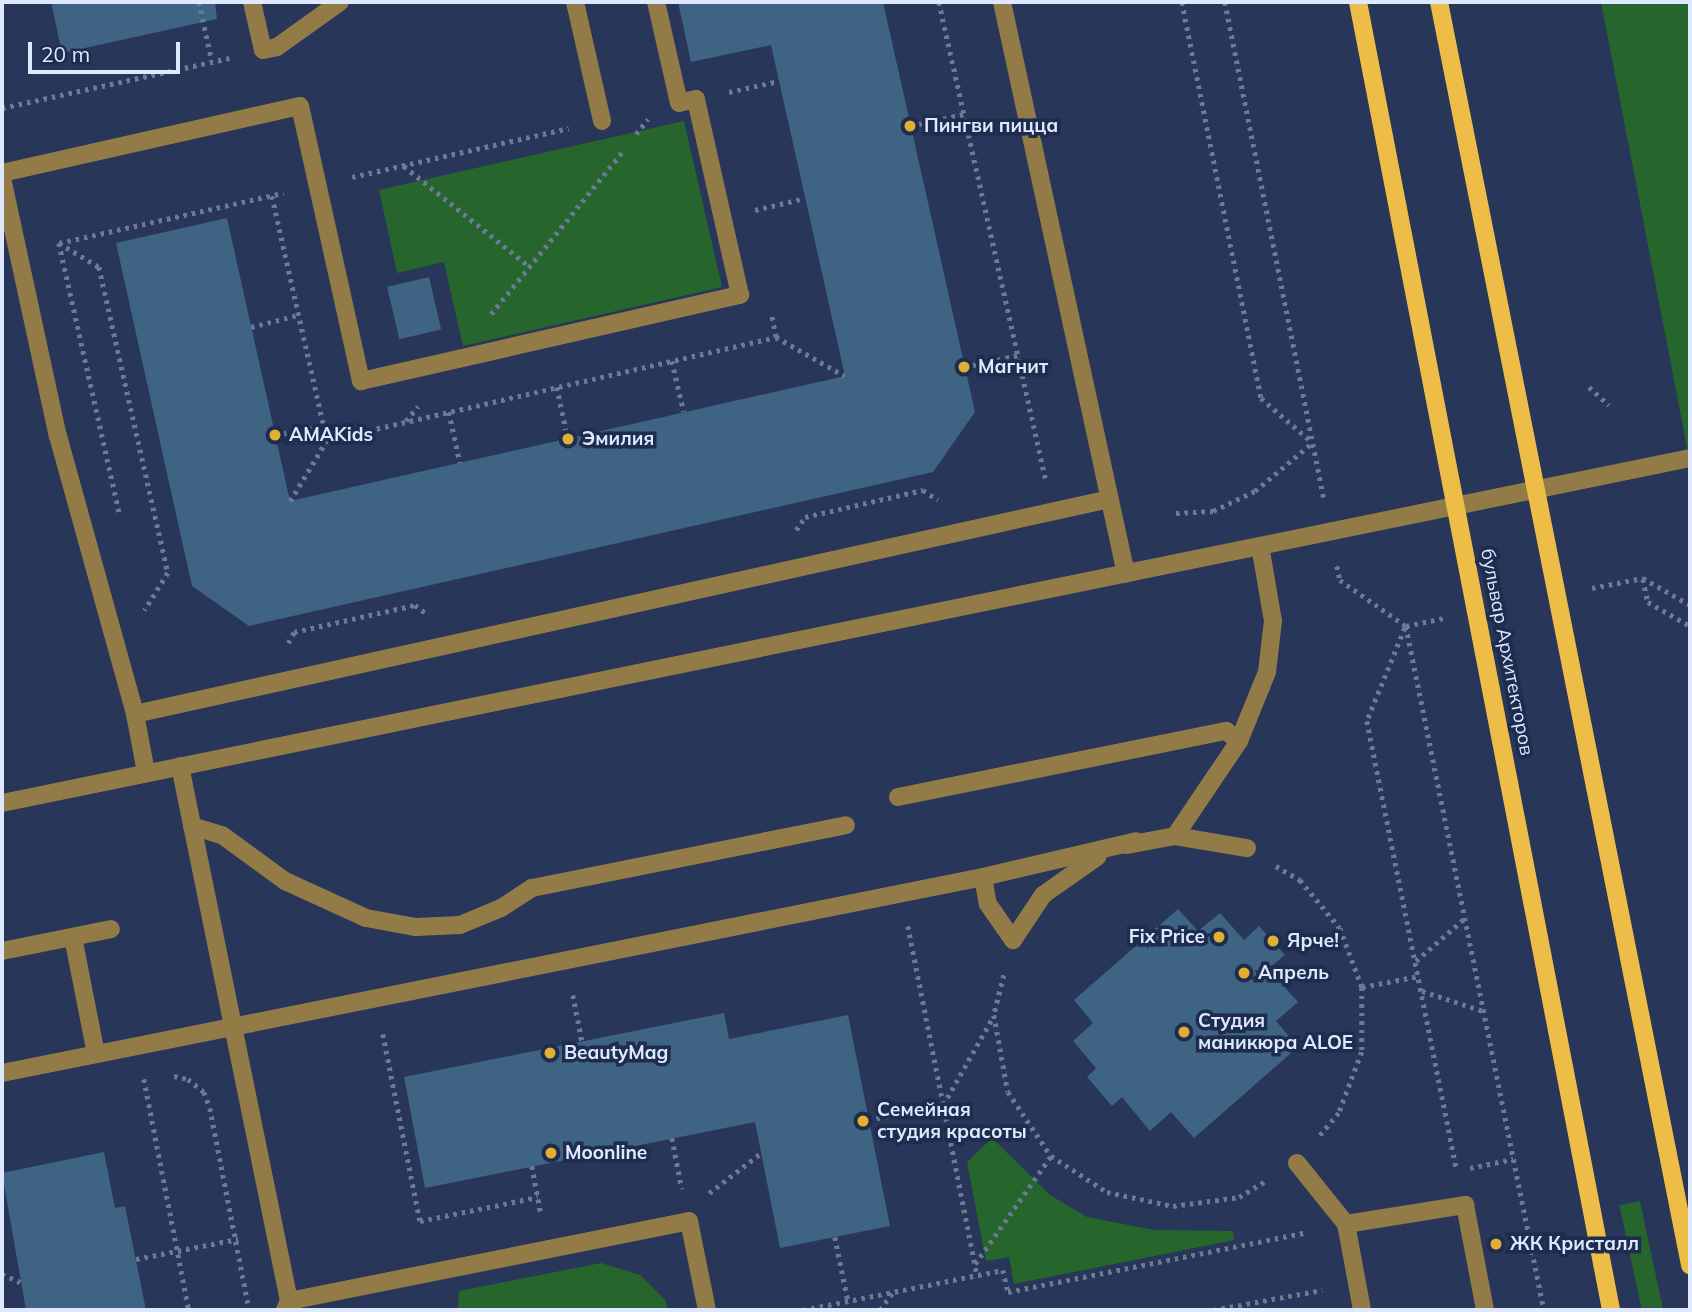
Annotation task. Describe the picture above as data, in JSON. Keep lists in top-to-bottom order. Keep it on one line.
{"streets":{"main road":["бульвар Архитекторов"]},"places":["Пингви пицца","Магнит","AMAKids","Эмилия","Fix Price","Ярче!","Апрель","Студия маникюра ALOE","BeautyMag","Семейная студия красоты","Moonline","ЖК Кристалл"],"scale_bar":"20 m"}
